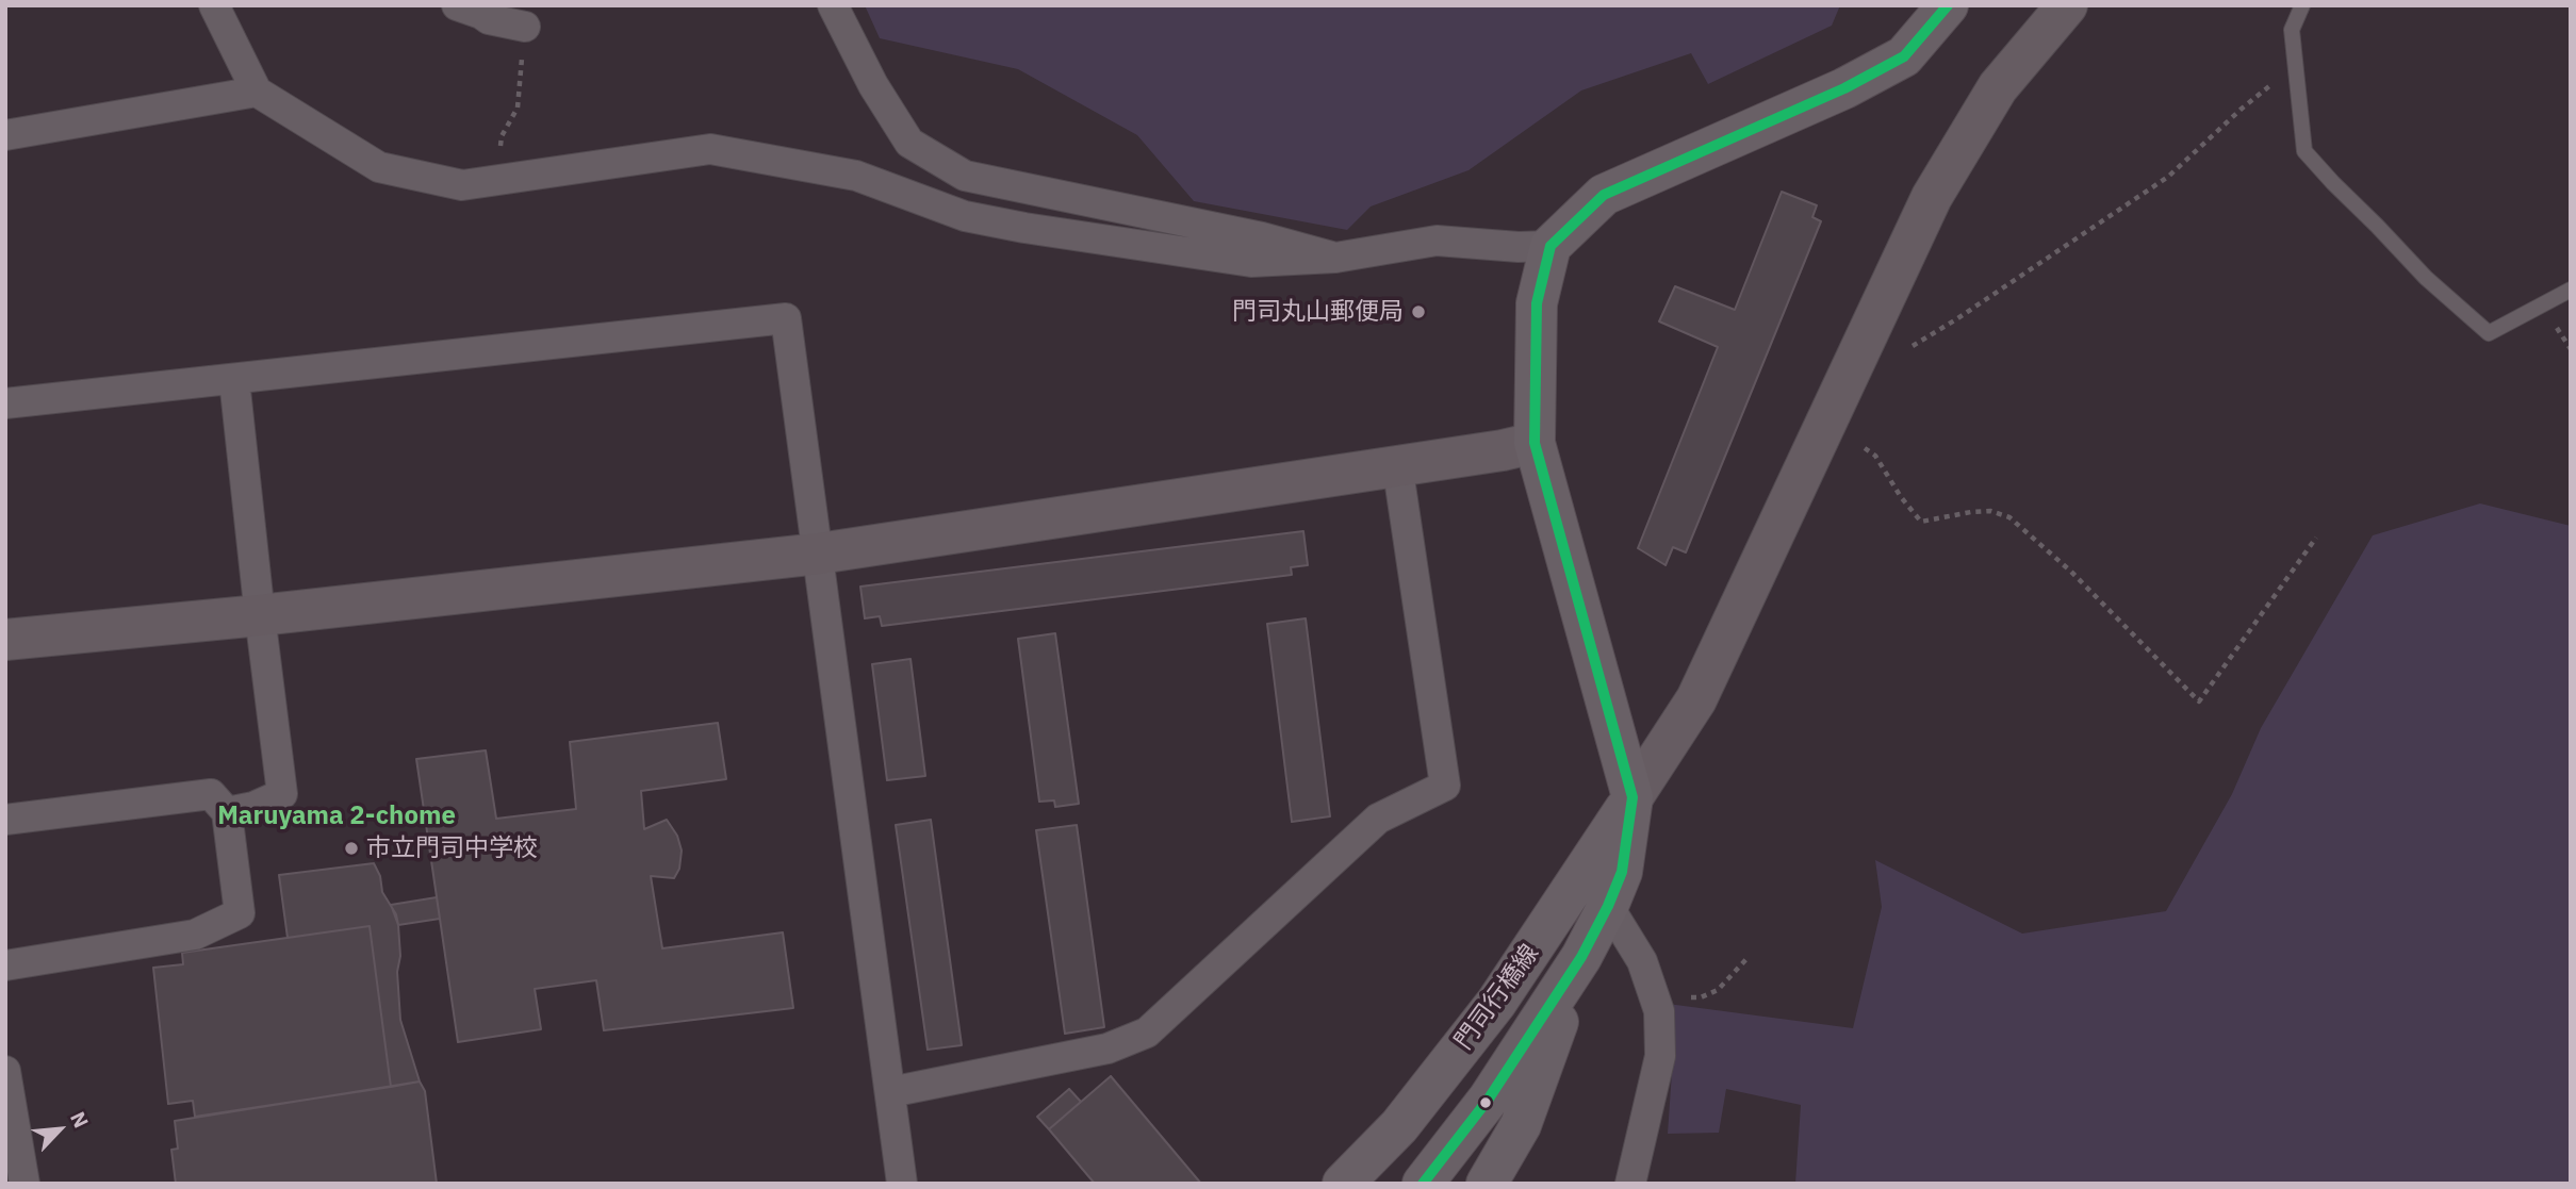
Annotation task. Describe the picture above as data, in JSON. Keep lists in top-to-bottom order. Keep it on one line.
{"streets":{"main road":["門司行橋線"]},"districts":["Maruyama 2-chome"],"places":["門司丸山郵便局","市立門司中学校"],"north":"top right"}
